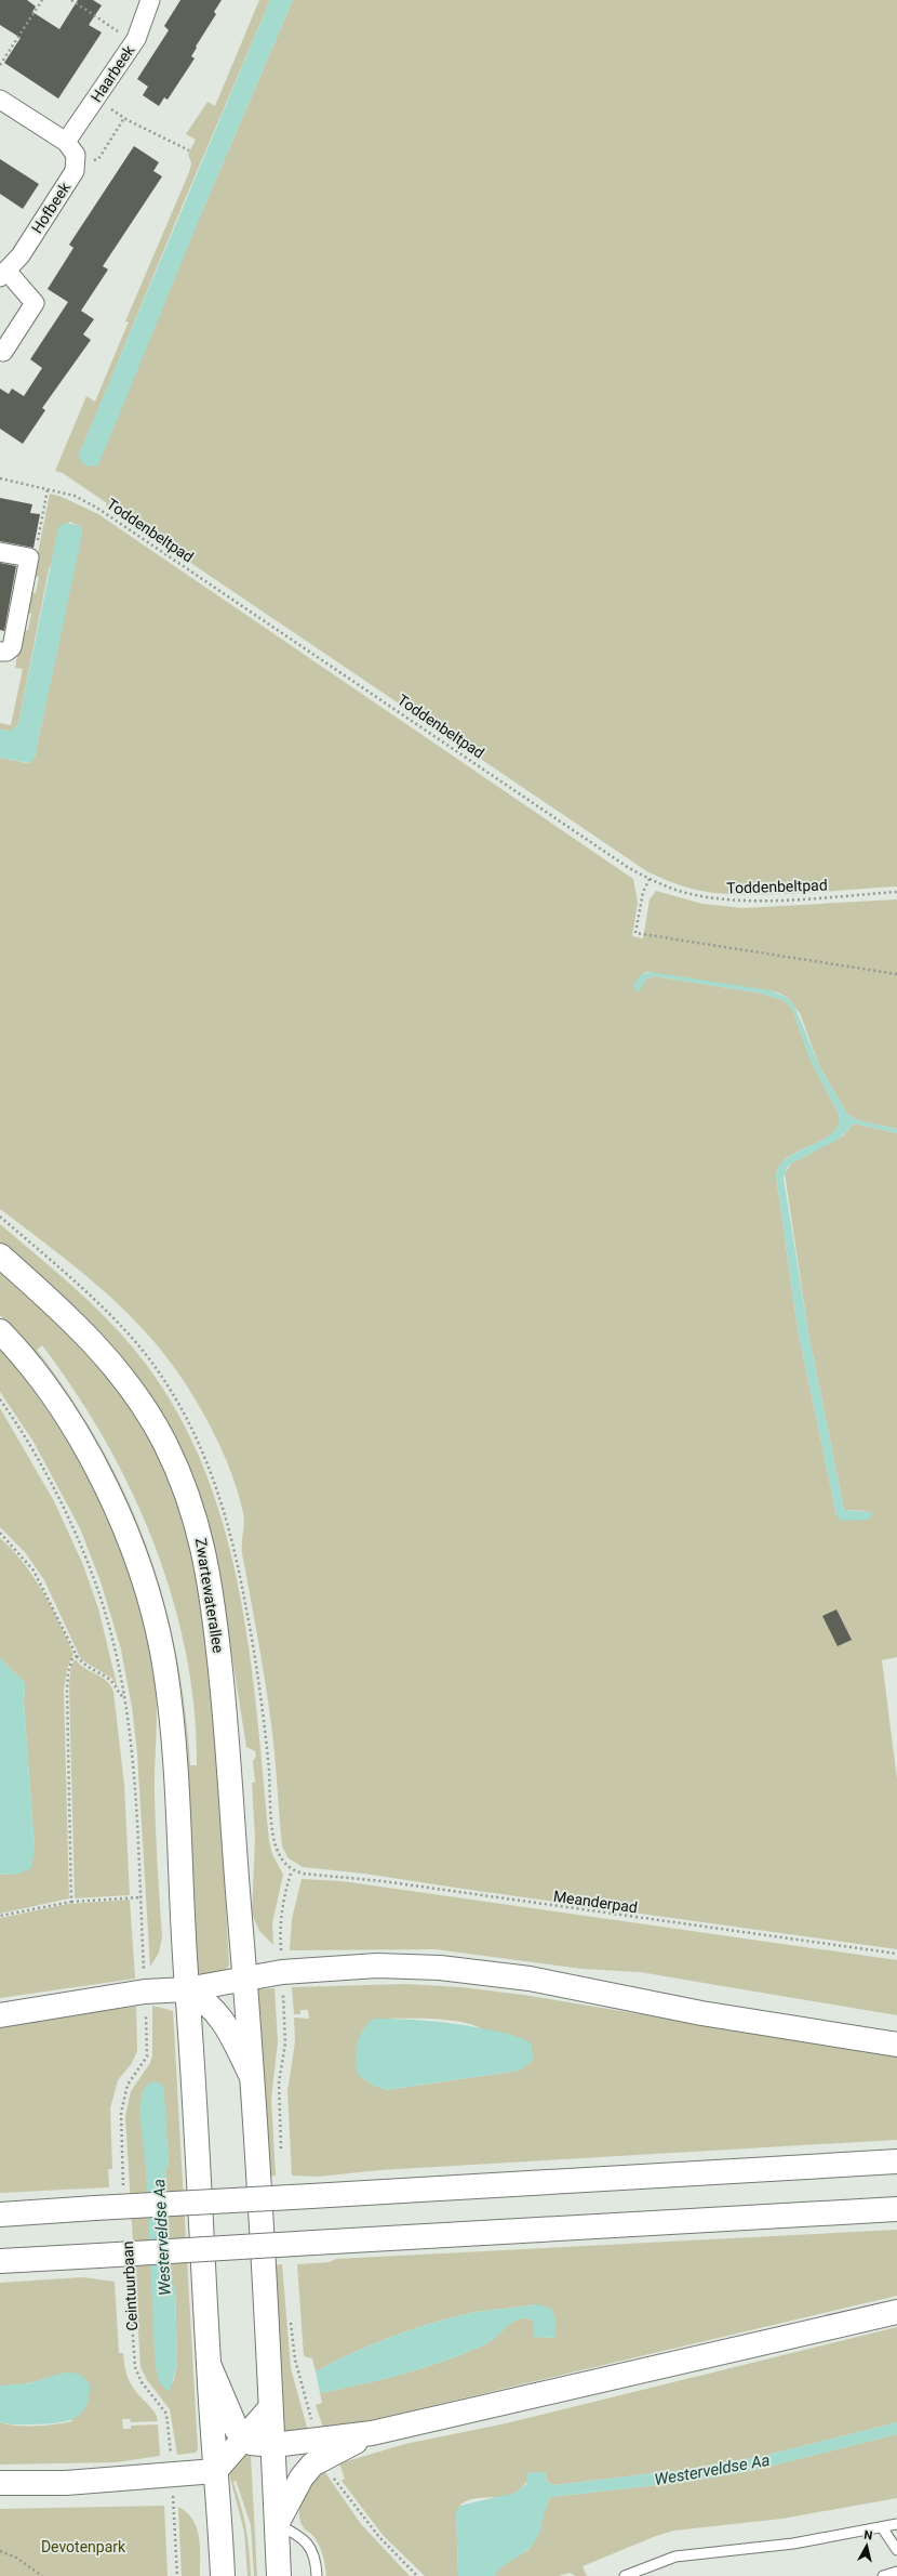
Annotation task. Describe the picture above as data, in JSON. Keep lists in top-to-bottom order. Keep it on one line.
{"streets":{"main road":["Zwartewaterallee"],"street":["Haarbeek","Hofbeek"],"path":["Toddenbeltpad","Meanderpad","Ceintuurbaan"]},"crossings":[["Haarbeek","Hofbeek"]],"water":["Westerveldse Aa"],"parks":["Devotenpark"],"north":"top"}
